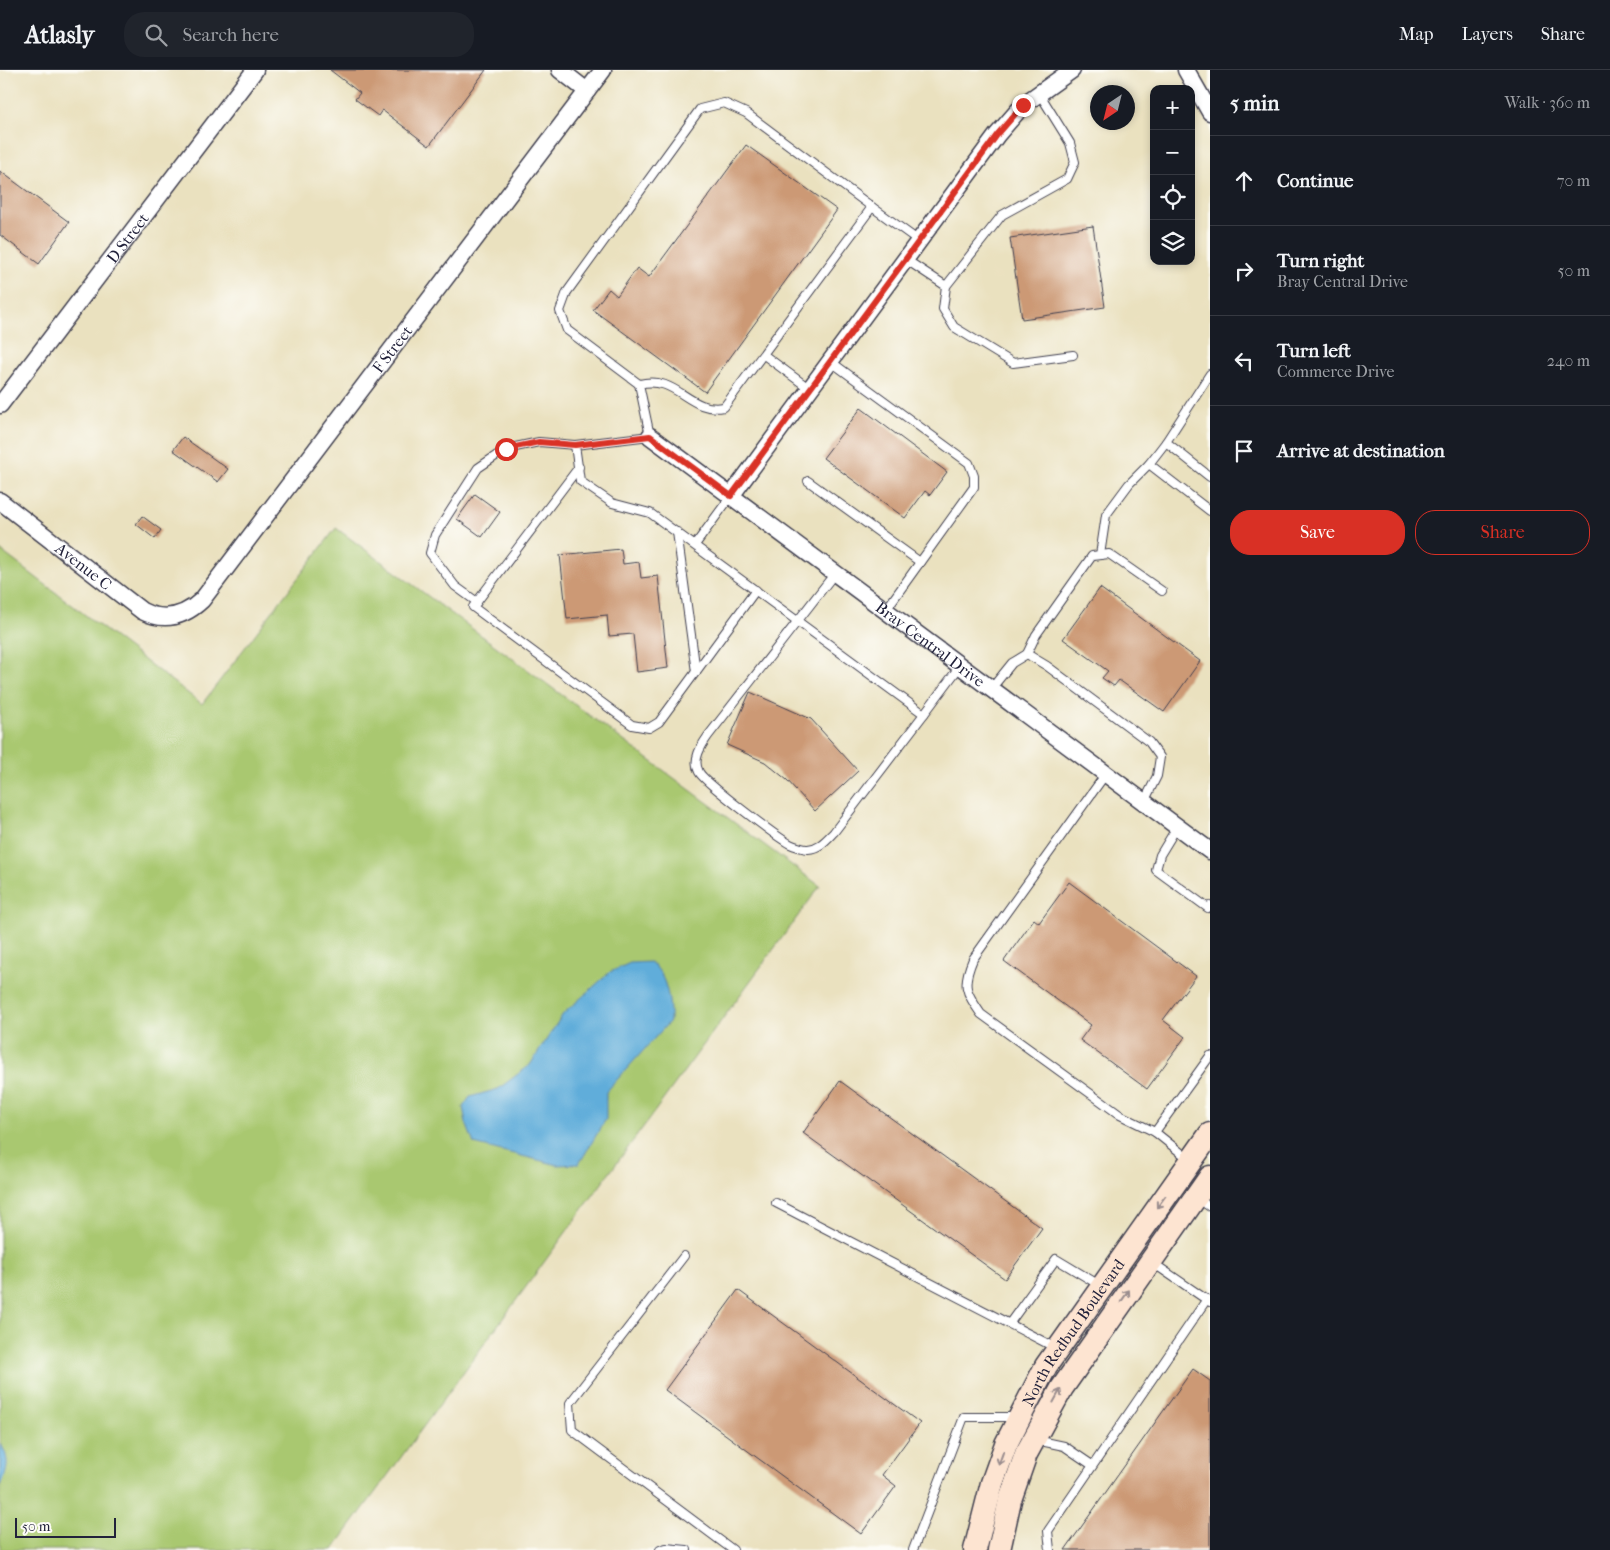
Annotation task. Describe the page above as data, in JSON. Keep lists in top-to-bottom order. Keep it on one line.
{"streets":{"street":["D Street","F Street","Avenue C","Bray Central Drive","North Redbud Boulevard"]},"crossings":[["F Street","Avenue C"]],"scale_bar":"50 m","north":"bottom left","page":{"header":"Atlasly","search":"Search here","nav":["Map","Layers","Share"],"heading":["5 min","Walk · 360 m"],"map_buttons":["+","−"],"list":[["Continue","70 m"],["Turn right","Bray Central Drive","50 m"],["Turn left","Commerce Drive","240 m"],"Arrive at destination"],"buttons":["Save","Share"],"scale":"50 m"}}
